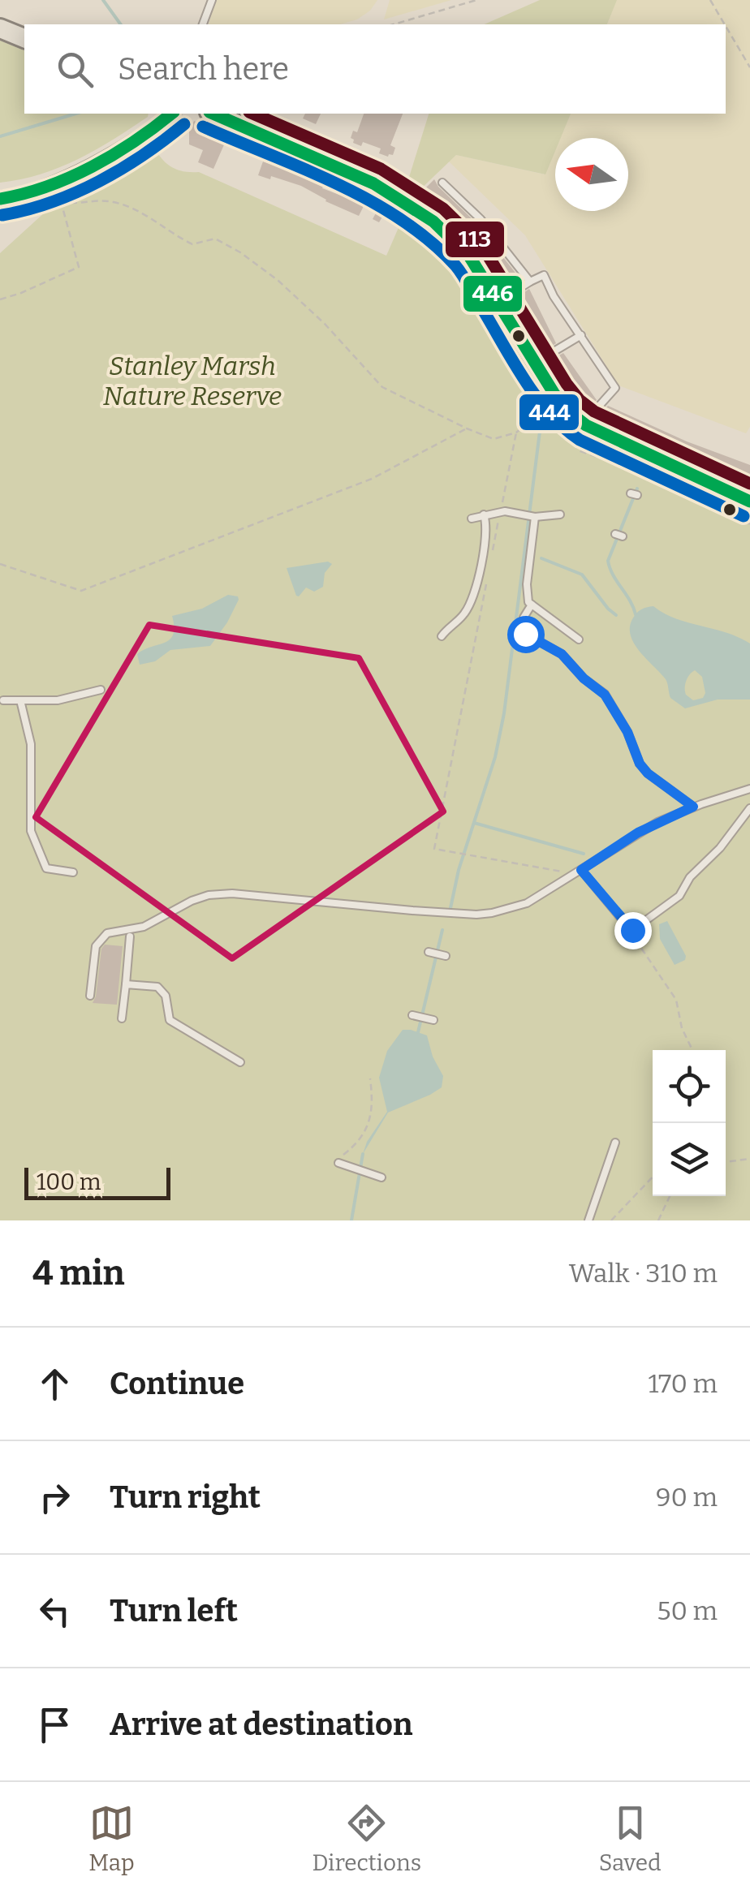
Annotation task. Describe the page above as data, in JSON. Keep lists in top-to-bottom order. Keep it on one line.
{"parks":["Stanley Marsh Nature Reserve"],"lines":["transit line 446","transit line 113","transit line 444"],"scale_bar":"100 m","north":"left","page":{"search":"Search here","scale":"100 m","heading":["4 min","Walk · 310 m"],"list":[["Continue","170 m"],["Turn right","90 m"],["Turn left","50 m"],"Arrive at destination"],"nav":["Map","Directions","Saved"]}}
